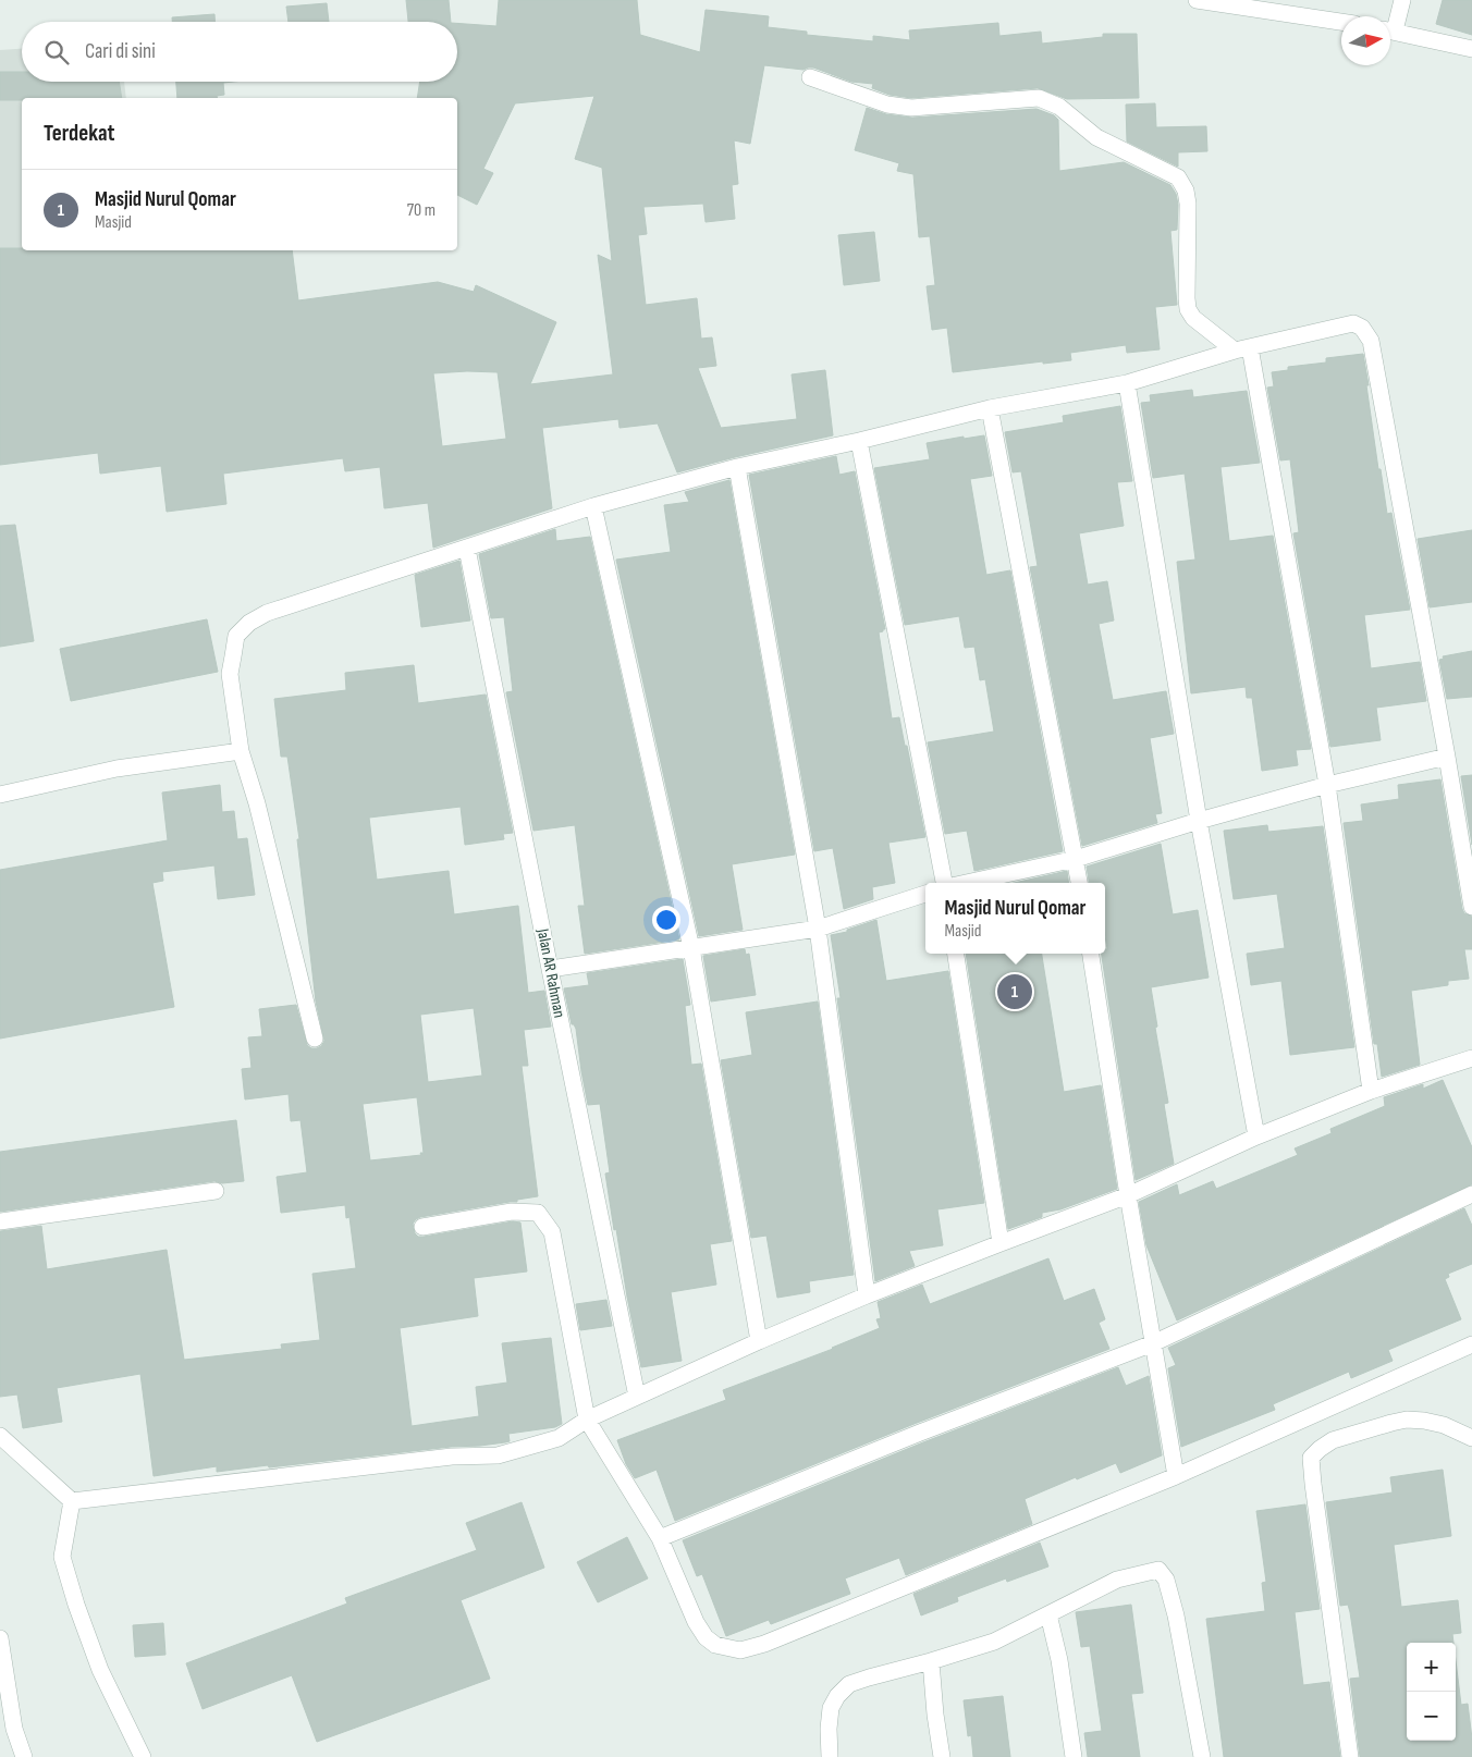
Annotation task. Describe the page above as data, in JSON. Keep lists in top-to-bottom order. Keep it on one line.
{"streets":{"street":["Jalan AR Rahman"]},"north":"right","page":{"search":"Cari di sini","heading":"Terdekat","list":[{"mark":"1","name":"Masjid Nurul Qomar","note":"Masjid","value":"70 m"}],"popup":["Masjid Nurul Qomar","Masjid"],"pins":"1","map_buttons":["+","−"]}}
